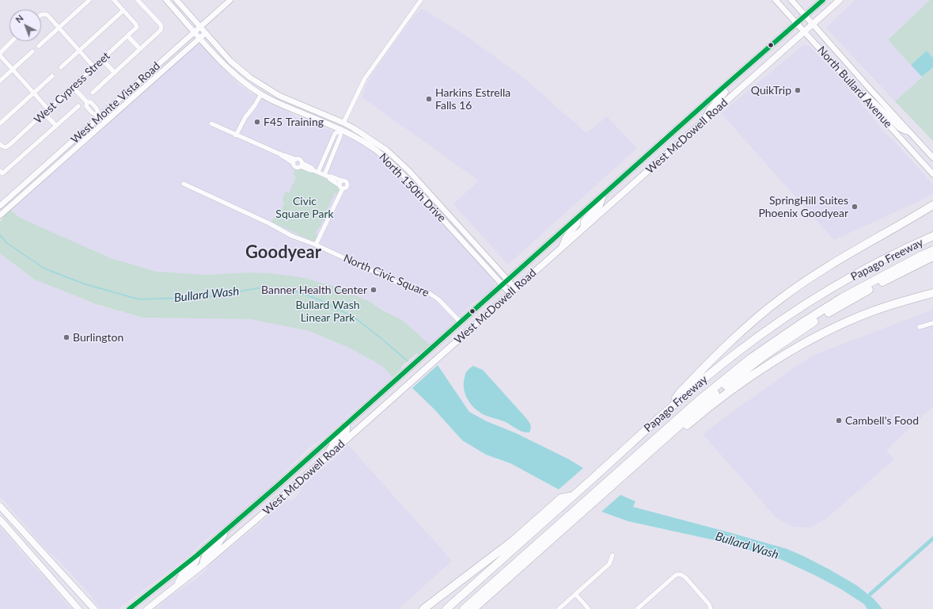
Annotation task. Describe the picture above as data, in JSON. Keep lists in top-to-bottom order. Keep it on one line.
{"streets":{"highway":["Papago Freeway"],"main road":["West McDowell Road"],"street":["North Bullard Avenue","West Cypress Street","West Monte Vista Road","North 150th Drive","North Civic Square"]},"crossings":[["North Bullard Avenue","West McDowell Road"],["West Monte Vista Road","North 150th Drive"],["West McDowell Road","North 150th Drive"],["West McDowell Road","North Civic Square"]],"districts":["Goodyear"],"water":["Bullard Wash"],"parks":["Civic Square Park","Bullard Wash Linear Park"],"places":["QuikTrip","Harkins Estrella Falls 16","F45 Training","SpringHill Suites Phoenix Goodyear","Banner Health Center","Burlington","Cambell's Food"],"north":"top left"}
